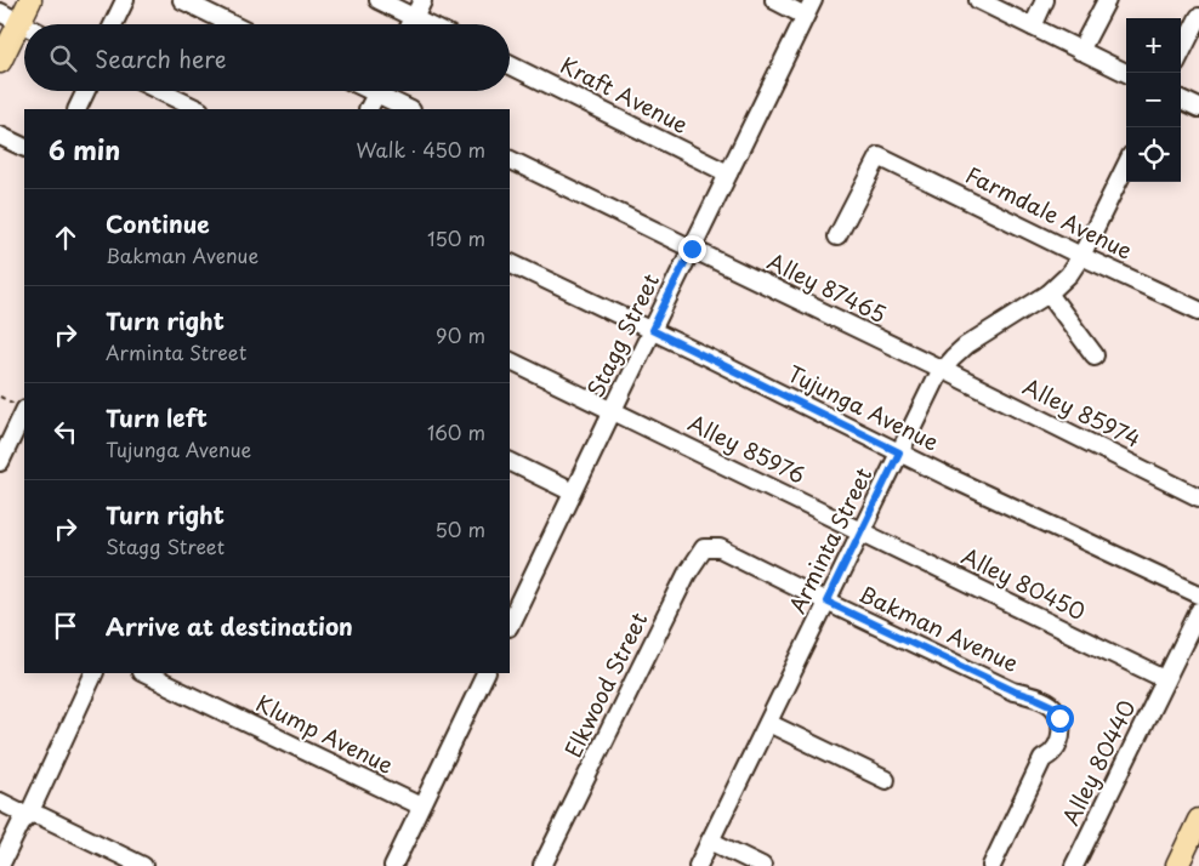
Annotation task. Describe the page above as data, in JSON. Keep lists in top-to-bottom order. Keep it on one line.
{"streets":{"street":["Kraft Avenue","Farmdale Avenue","Alley 87465","Stagg Street","Tujunga Avenue","Alley 85974","Alley 85976","Arminta Street","Alley 80450","Bakman Avenue","Elkwood Street","Klump Avenue","Alley 80440"]},"crossings":[["Kraft Avenue","Stagg Street"],["Farmdale Avenue","Arminta Street"],["Alley 87465","Stagg Street"],["Alley 87465","Alley 85974"],["Alley 87465","Arminta Street"],["Stagg Street","Tujunga Avenue"],["Stagg Street","Alley 85976"],["Tujunga Avenue","Arminta Street"],["Alley 85974","Arminta Street"],["Alley 85976","Arminta Street"],["Alley 85976","Alley 80450"],["Arminta Street","Alley 80450"],["Arminta Street","Bakman Avenue"],["Alley 80450","Alley 80440"],["Bakman Avenue","Elkwood Street"]],"page":{"map_buttons":["+","−"],"search":"Search here","heading":["6 min","Walk · 450 m"],"list":[["Continue","Bakman Avenue","150 m"],["Turn right","Arminta Street","90 m"],["Turn left","Tujunga Avenue","160 m"],["Turn right","Stagg Street","50 m"],"Arrive at destination"]}}
